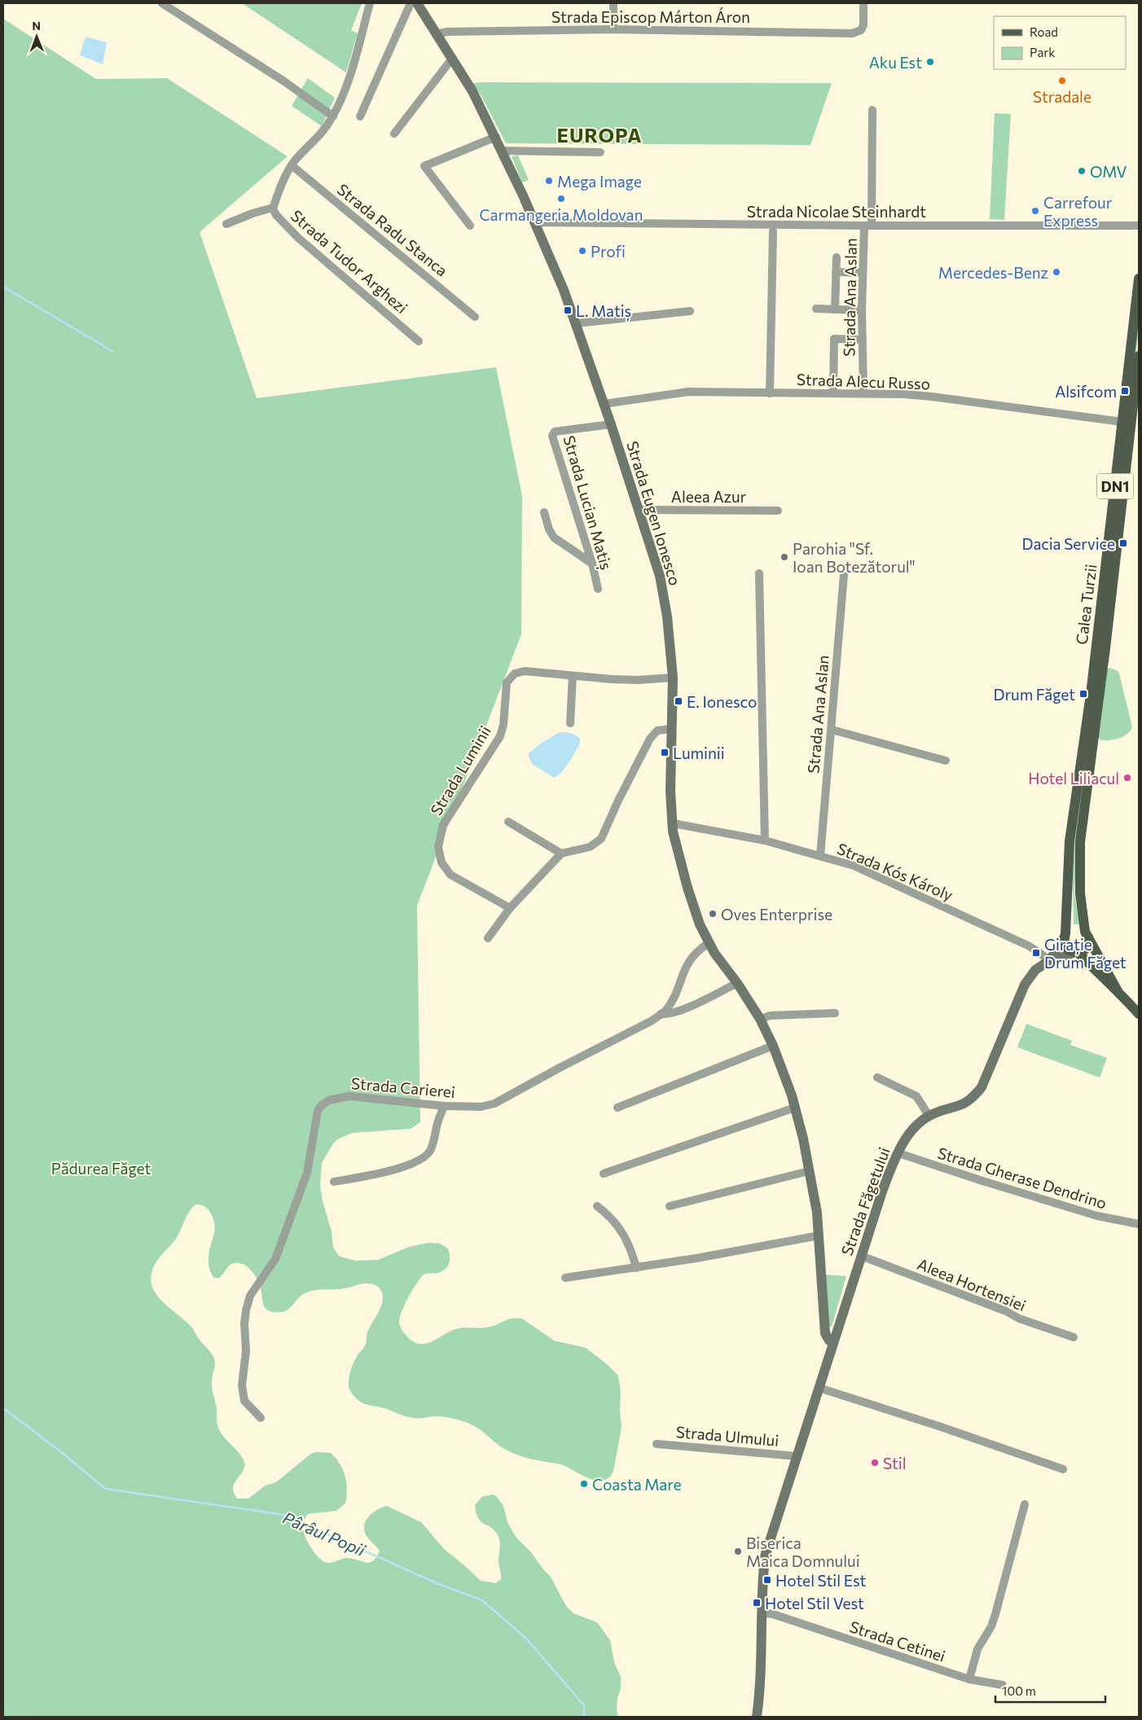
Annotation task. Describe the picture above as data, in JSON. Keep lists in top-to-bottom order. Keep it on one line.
{"streets":{"main road":["DN1","Calea Turzii"],"street":["Strada Episcop Márton Áron","Strada Nicolae Steinhardt","Strada Radu Stanca","Strada Tudor Arghezi","Strada Ana Aslan","Strada Alecu Russo","Aleea Azur","Strada Lucian Matiș","Strada Eugen Ionesco","Strada Luminii","Strada Kós Károly","Strada Carierei","Strada Gherase Dendrino","Strada Făgetului","Aleea Hortensiei","Strada Ulmului","Strada Cetinei"]},"crossings":[["Strada Episcop Márton Áron","Strada Eugen Ionesco"],["Strada Nicolae Steinhardt","Strada Ana Aslan"],["Strada Nicolae Steinhardt","Strada Eugen Ionesco"],["Strada Radu Stanca","Strada Tudor Arghezi"],["Strada Ana Aslan","Strada Alecu Russo"],["Strada Ana Aslan","Strada Kós Károly"],["Strada Alecu Russo","Strada Eugen Ionesco"],["Strada Alecu Russo","Calea Turzii"],["Aleea Azur","Strada Eugen Ionesco"],["Strada Lucian Matiș","Strada Eugen Ionesco"],["Strada Eugen Ionesco","Strada Luminii"],["Strada Eugen Ionesco","Strada Kós Károly"],["Strada Eugen Ionesco","Strada Carierei"],["Strada Eugen Ionesco","Strada Făgetului"],["Calea Turzii","Strada Făgetului"],["Strada Kós Károly","Strada Făgetului"],["Strada Gherase Dendrino","Strada Făgetului"],["Strada Făgetului","Aleea Hortensiei"],["Strada Făgetului","Strada Ulmului"],["Strada Făgetului","Strada Cetinei"]],"districts":["EUROPA"],"water":["Pârâul Popii"],"parks":["Pădurea Făget"],"places":{"other":["Aku Est","Stradale","OMV","Mega Image","Carmangeria Moldovan","Carrefour Express","Profi","Mercedes-Benz","Parohia \"Sf. Ioan Botezătorul\"","Hotel Liliacul","Oves Enterprise","Stil","Coasta Mare","Biserica Maica Domnului"],"transit":["L. Matiș","Alsifcom","Dacia Service","Drum Făget","E. Ionesco","Luminii","Girație Drum Făget","Hotel Stil Est","Hotel Stil Vest"]},"legend":["Road","Park"],"scale_bar":"100 m","north":"top"}
